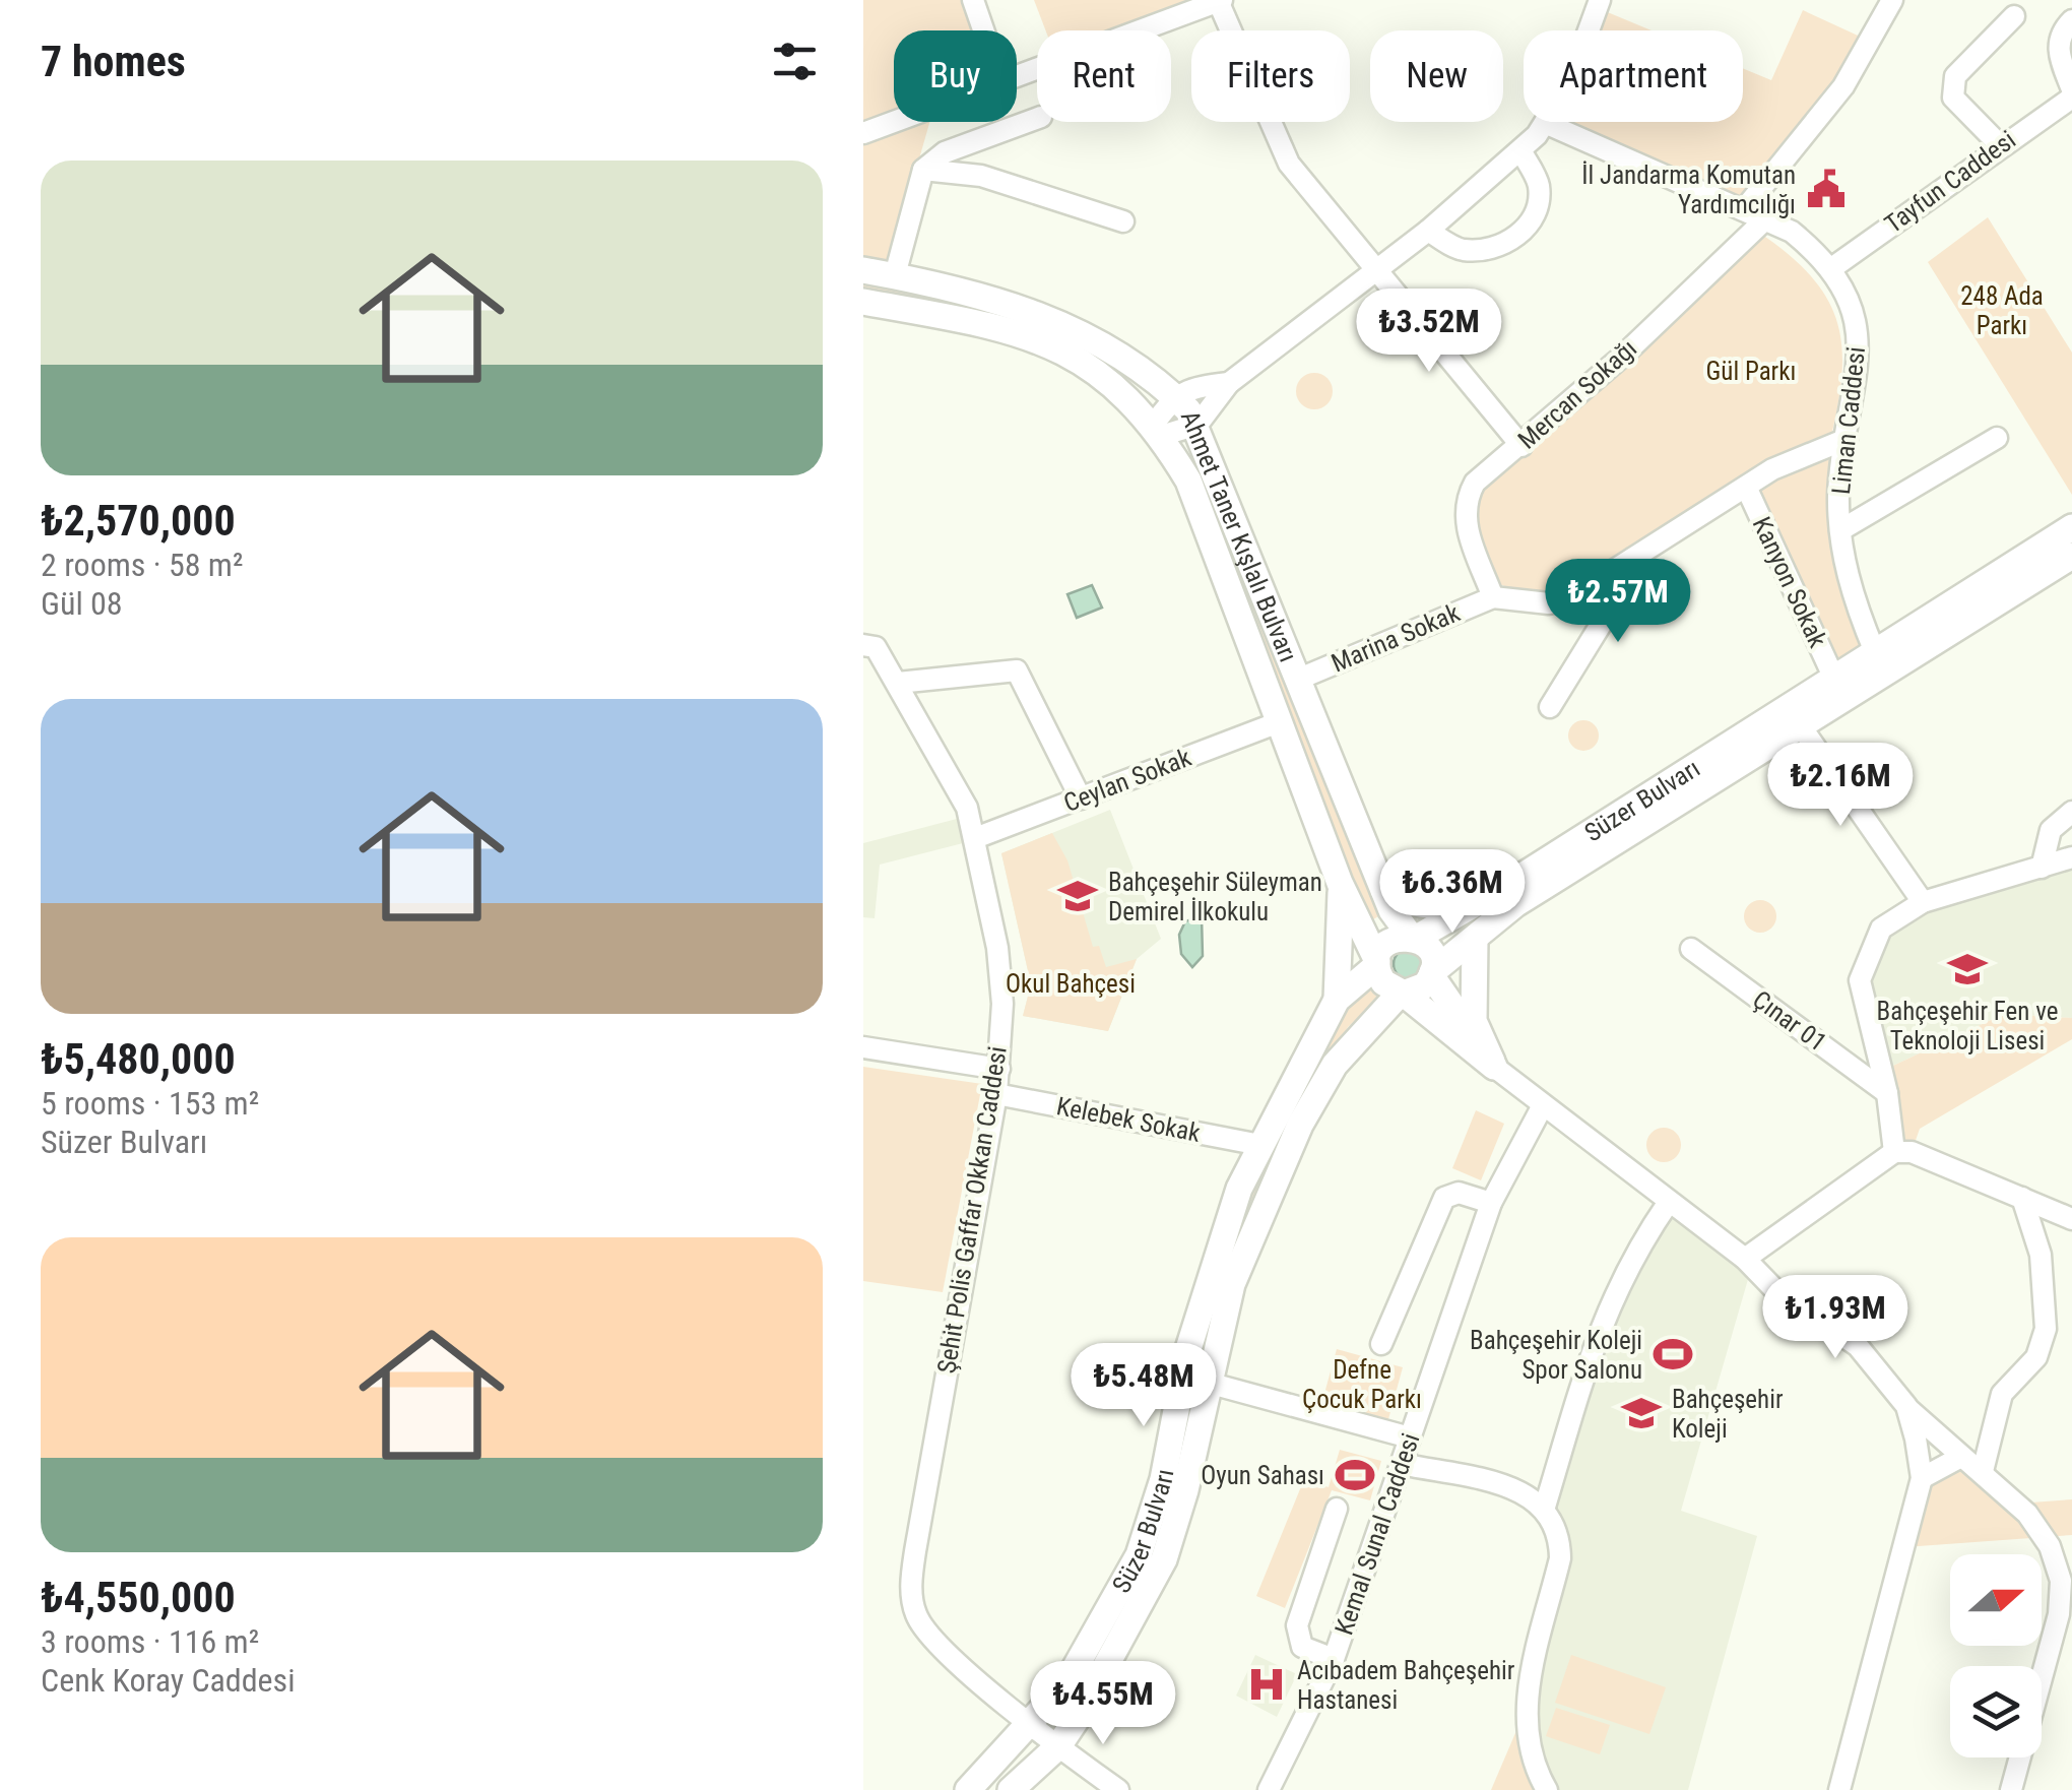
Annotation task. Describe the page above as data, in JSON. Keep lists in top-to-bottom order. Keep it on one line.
{"streets":{"main road":["Ahmet Taner Kışlalı Bulvarı","Süzer Bulvarı"],"street":["Tayfun Caddesi","Mercan Sokağı","Liman Caddesi","Kanyon Sokak","Marina Sokak","Ceylan Sokak","Çınar 01","Kelebek Sokak","Şehit Polis Gaffar Okkan Caddesi","Kemal Sunal Caddesi"]},"crossings":[["Tayfun Caddesi","Liman Caddesi"],["Mercan Sokağı","Liman Caddesi"],["Mercan Sokağı","Marina Sokak"],["Liman Caddesi","Süzer Bulvarı"],["Ahmet Taner Kışlalı Bulvarı","Marina Sokak"],["Ahmet Taner Kışlalı Bulvarı","Ceylan Sokak"],["Ahmet Taner Kışlalı Bulvarı","Süzer Bulvarı"],["Kanyon Sokak","Süzer Bulvarı"],["Ceylan Sokak","Şehit Polis Gaffar Okkan Caddesi"],["Süzer Bulvarı","Kelebek Sokak"],["Süzer Bulvarı","Şehit Polis Gaffar Okkan Caddesi"],["Kelebek Sokak","Şehit Polis Gaffar Okkan Caddesi"]],"parks":["248 Ada Parkı","Gül Parkı","Okul Bahçesi","Defne Çocuk Parkı"],"places":{"public building":["İl Jandarma Komutan Yardımcılığı"],"school or university":["Bahçeşehir Süleyman Demirel İlkokulu","Bahçeşehir Fen ve Teknoloji Lisesi","Bahçeşehir Koleji"],"sports":["Bahçeşehir Koleji Spor Salonu","Oyun Sahası"],"hospital":["Acıbadem Bahçeşehir Hastanesi"]},"north":"right","page":{"heading":"7 homes","chip":["Buy","Rent","Filters","New","Apartment"],"list":[{"name":"₺2,570,000","note":"2 rooms · 58 m² · Gül 08"},{"name":"₺5,480,000","note":"5 rooms · 153 m² · Süzer Bulvarı"},{"name":"₺4,550,000","note":"3 rooms · 116 m² · Cenk Koray Caddesi"}],"price":["₺3.52M","₺2.57M","₺2.16M","₺6.36M","₺1.93M","₺5.48M","₺4.55M"]}}
